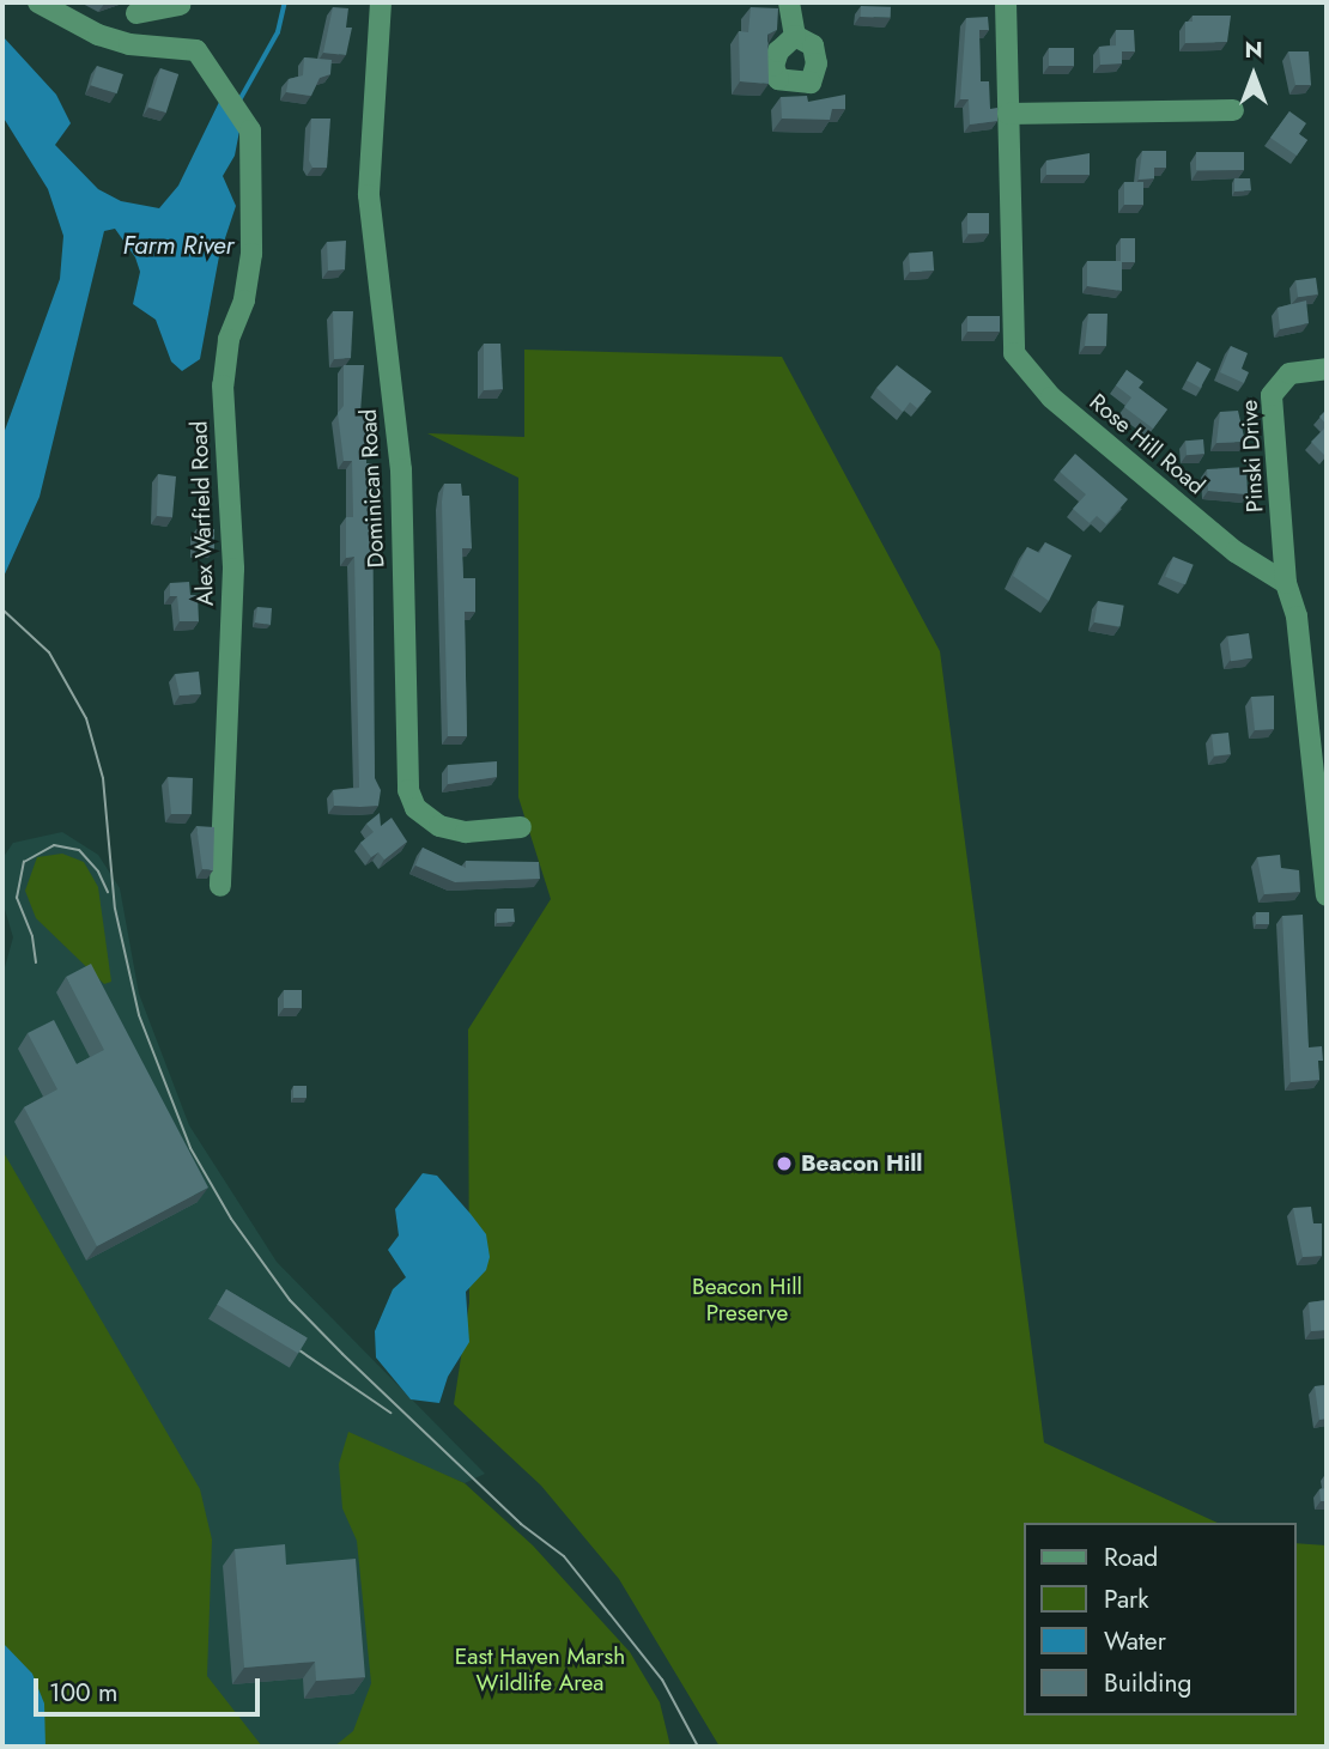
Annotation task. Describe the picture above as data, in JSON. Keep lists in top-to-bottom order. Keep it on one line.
{"streets":{"street":["Rose Hill Road","Pinski Drive","Dominican Road","Alex Warfield Road"]},"crossings":[["Rose Hill Road","Pinski Drive"]],"water":["Farm River"],"parks":["Beacon Hill Preserve","East Haven Marsh Wildlife Area"],"places":["Beacon Hill"],"legend":["Road","Park","Water","Building"],"scale_bar":"100 m","north":"top"}
